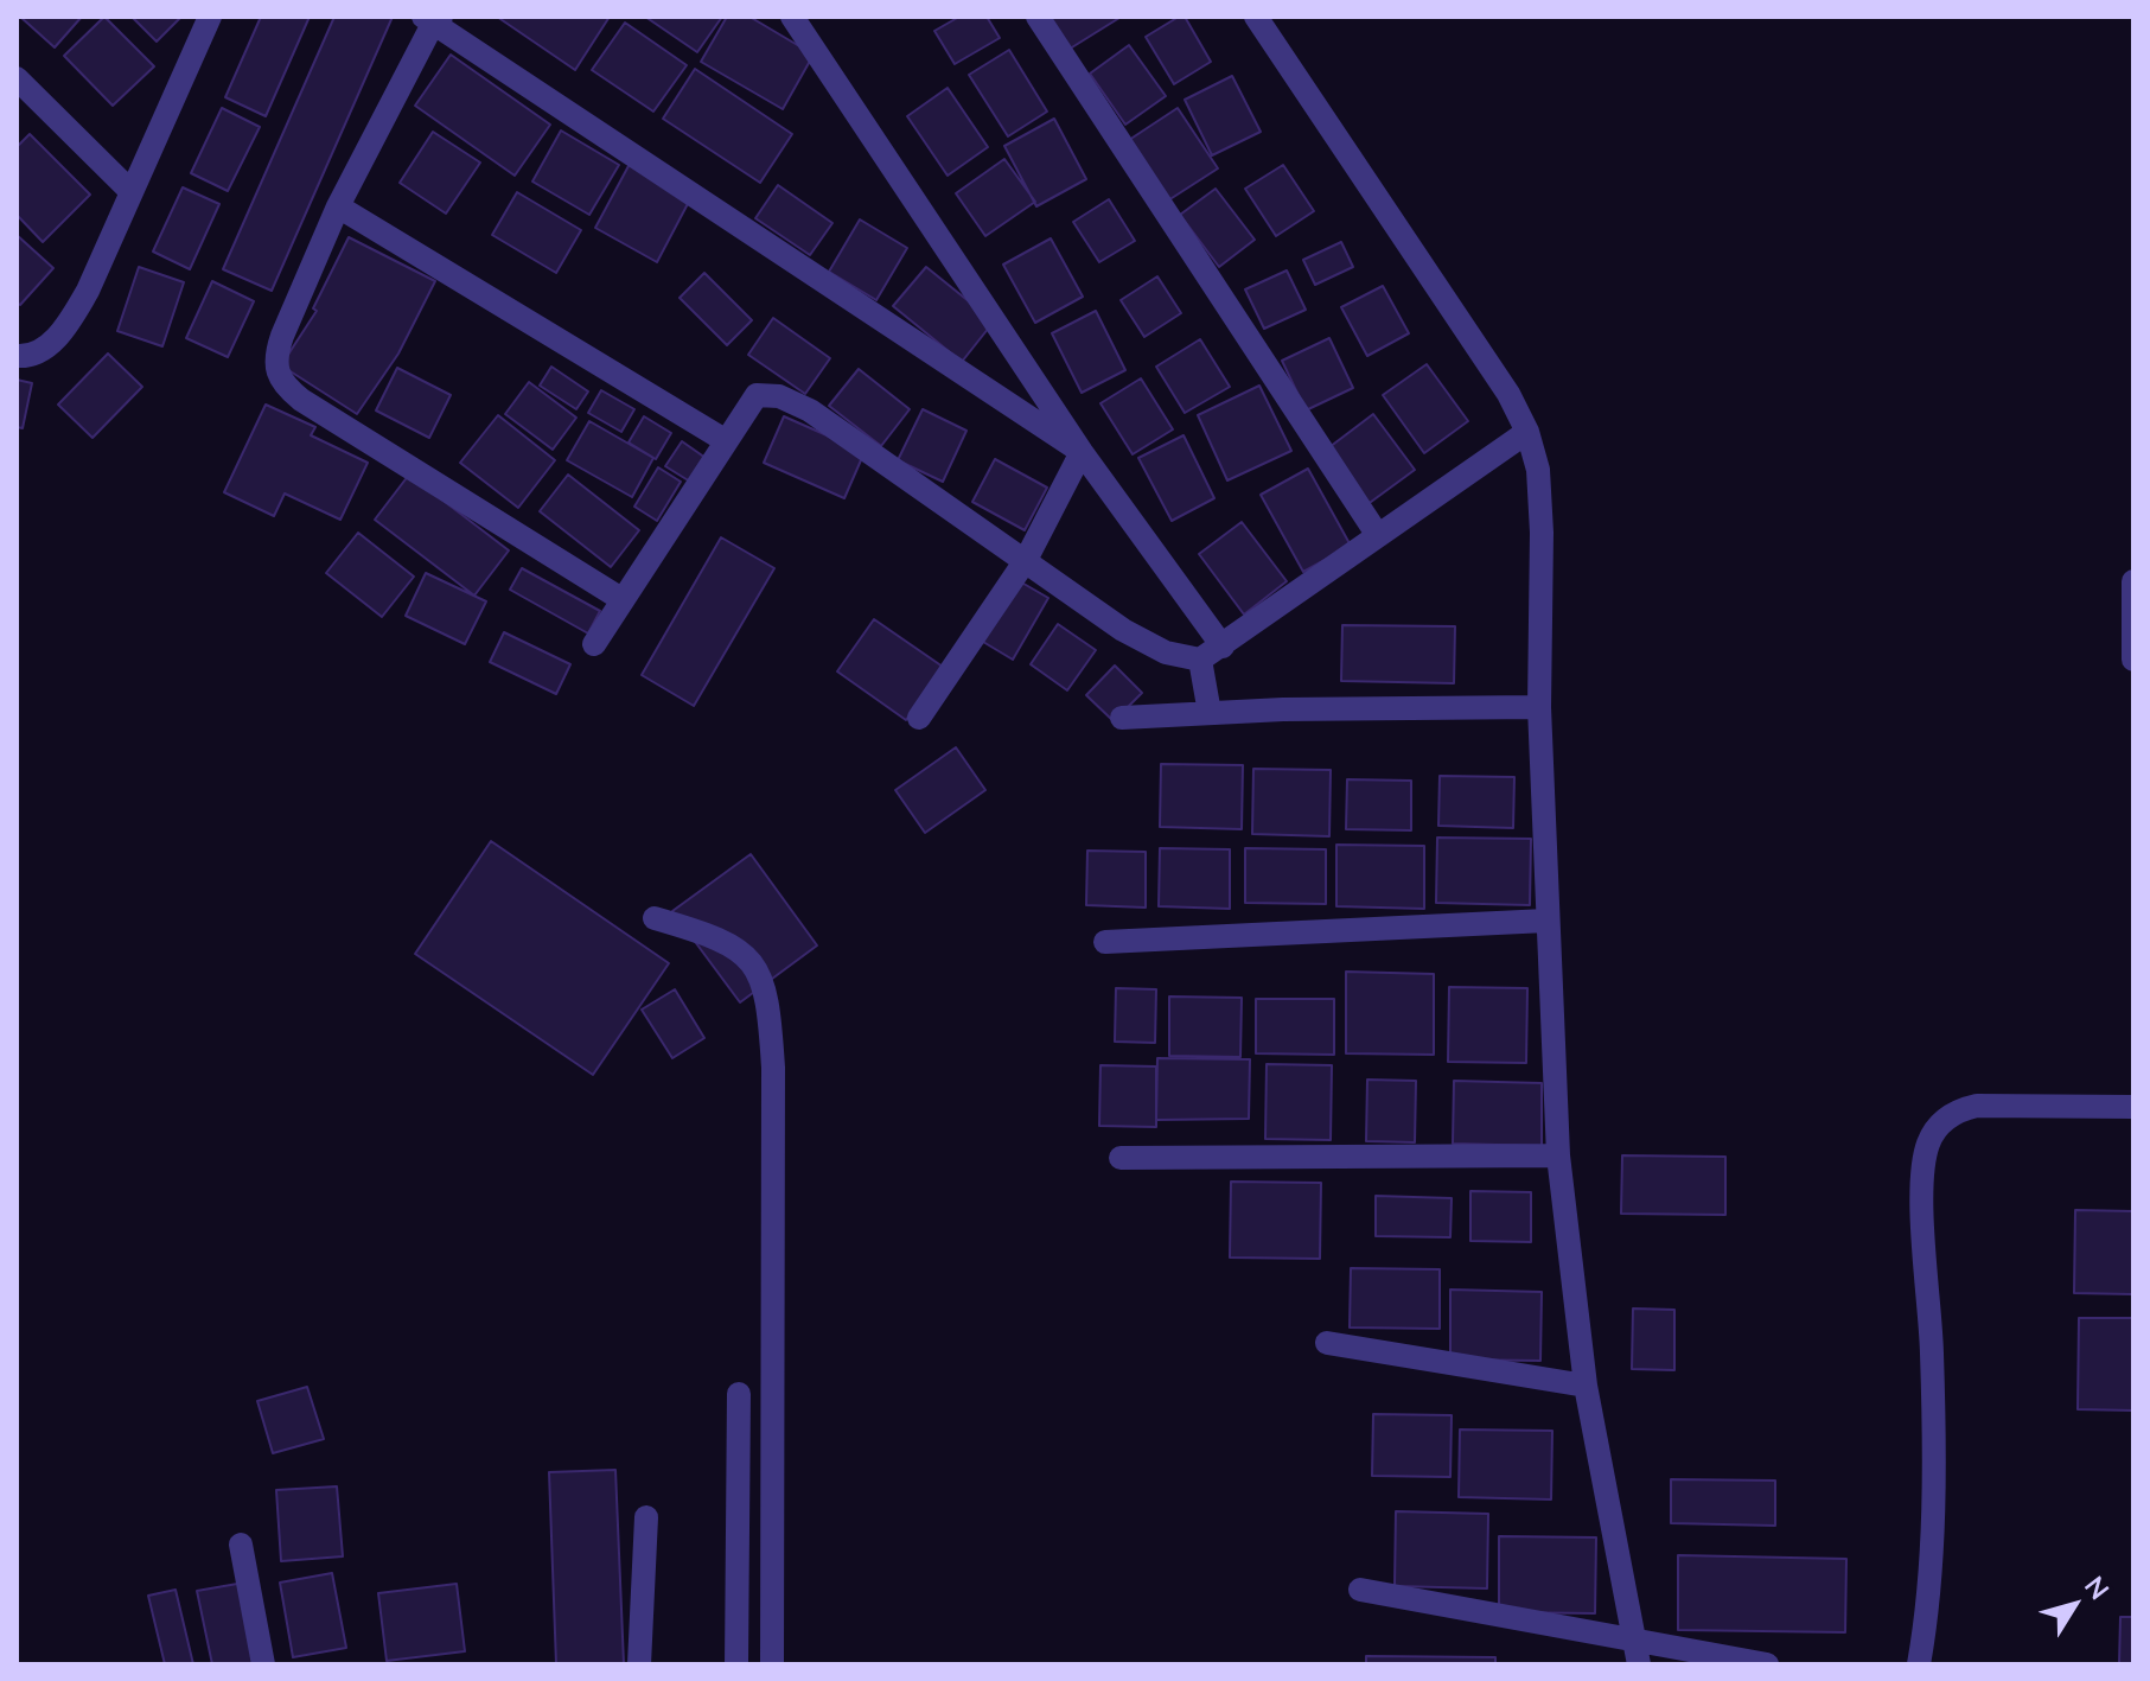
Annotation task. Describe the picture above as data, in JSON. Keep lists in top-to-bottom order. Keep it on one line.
{"north":"top right"}
